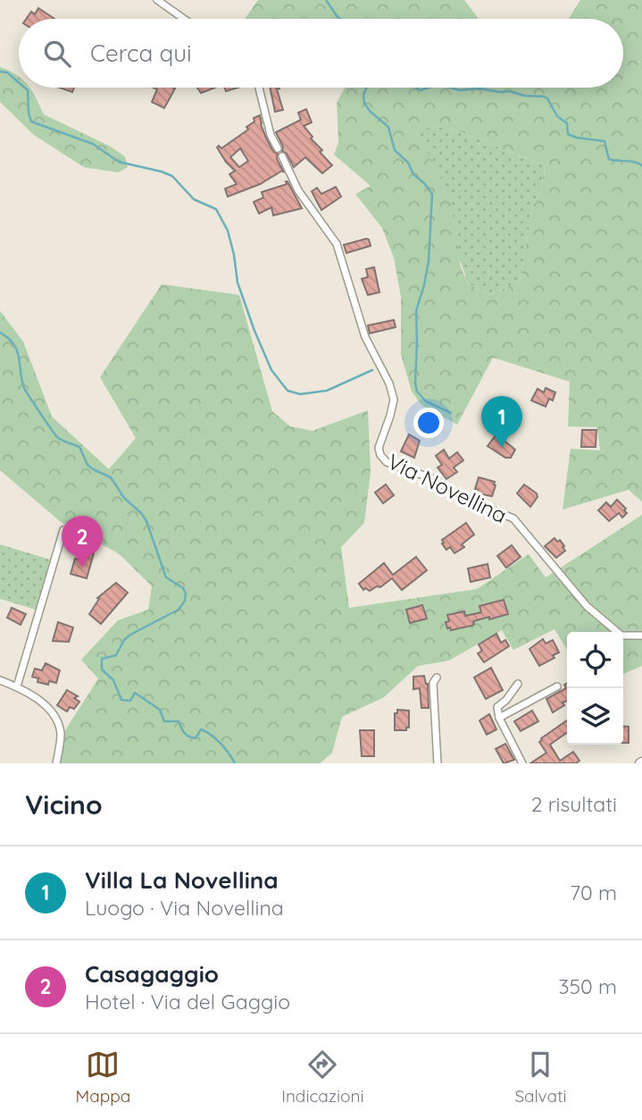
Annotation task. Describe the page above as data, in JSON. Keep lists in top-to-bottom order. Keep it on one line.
{"streets":{"street":["Via Novellina"]},"page":{"search":"Cerca qui","pins":["1","2"],"heading":["Vicino","2 risultati"],"list":[{"mark":"1","name":"Villa La Novellina","note":"Luogo · Via Novellina","value":"70 m"},{"mark":"2","name":"Casagaggio","note":"Hotel · Via del Gaggio","value":"350 m"}],"nav":["Mappa","Indicazioni","Salvati"]}}
